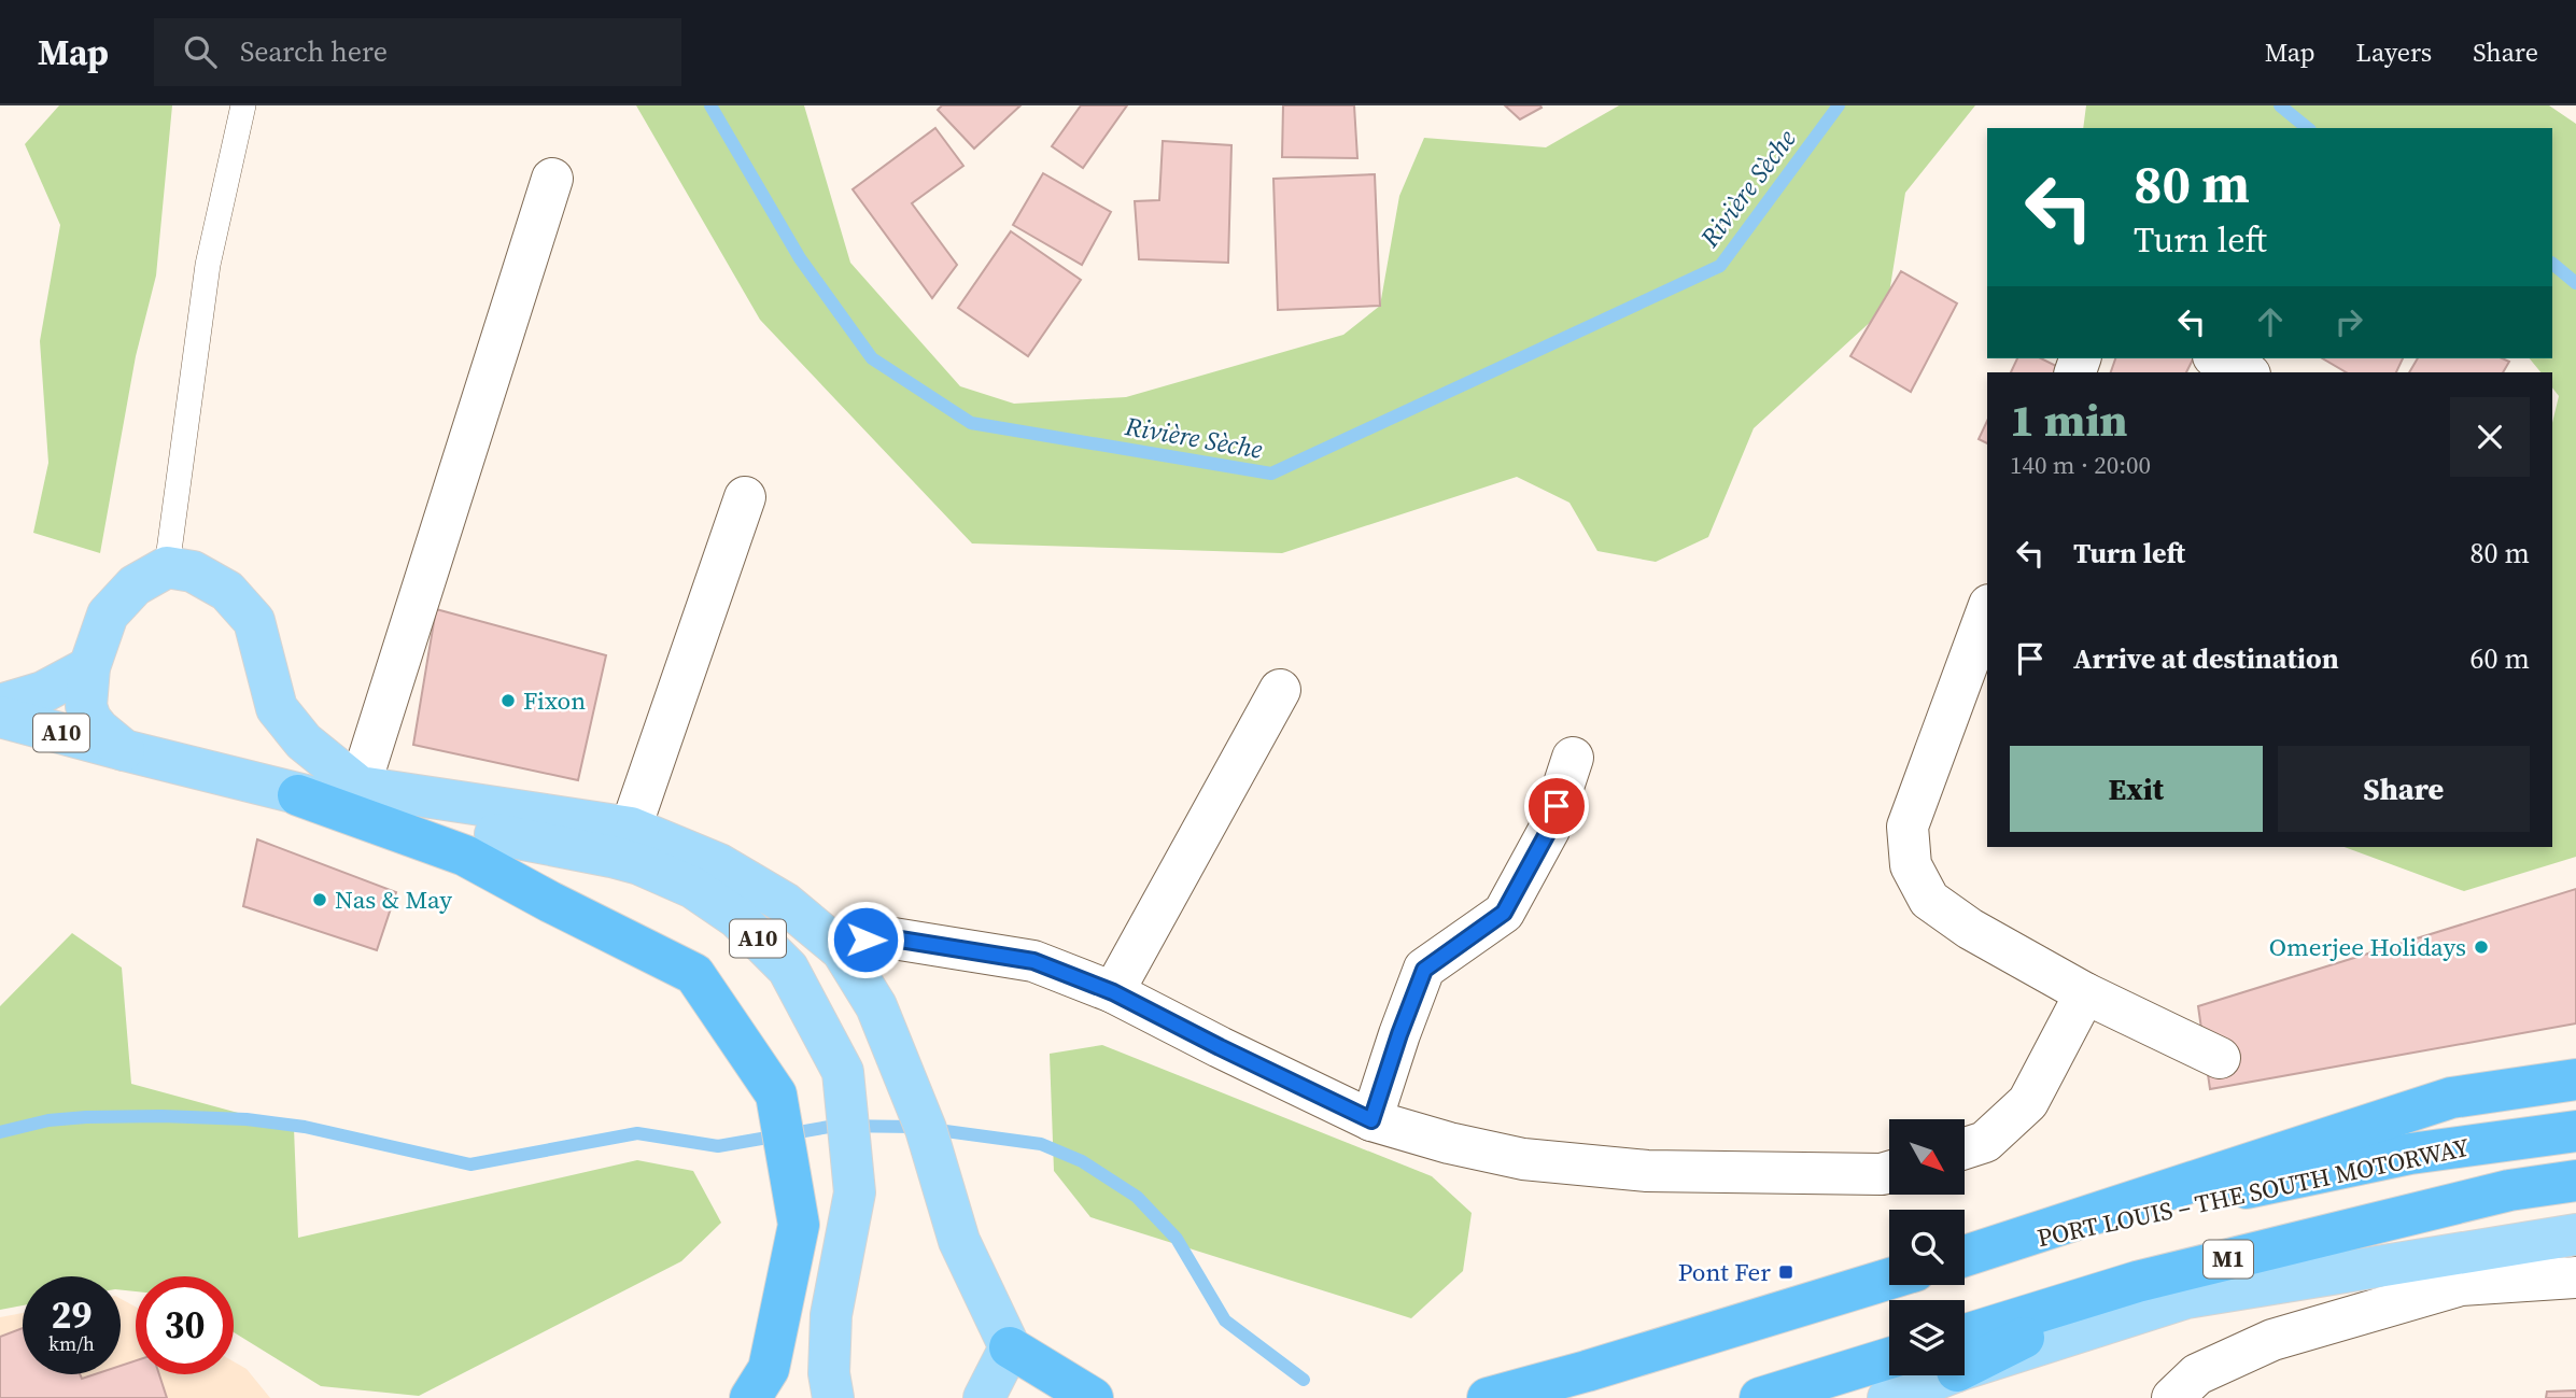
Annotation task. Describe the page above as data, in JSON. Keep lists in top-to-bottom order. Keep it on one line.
{"streets":{"highway":["PORT LOUIS – THE SOUTH MOTORWAY","M1"],"main road":["A10"]},"water":["Rivière Sèche"],"places":{"other":["Fixon","Nas & May","Omerjee Holidays"],"transit":["Pont Fer"]},"north":"bottom right","page":{"header":"Map","search":"Search here","nav":["Map","Layers","Share"],"turn":["80 m","Turn left"],"heading":["1 min","140 m · 20:00"],"list":[{"name":"Turn left","value":"80 m"},{"name":"Arrive at destination","value":"60 m"}],"buttons":["Exit","Share"],"speed":"29 km/h","limit":"30"}}
